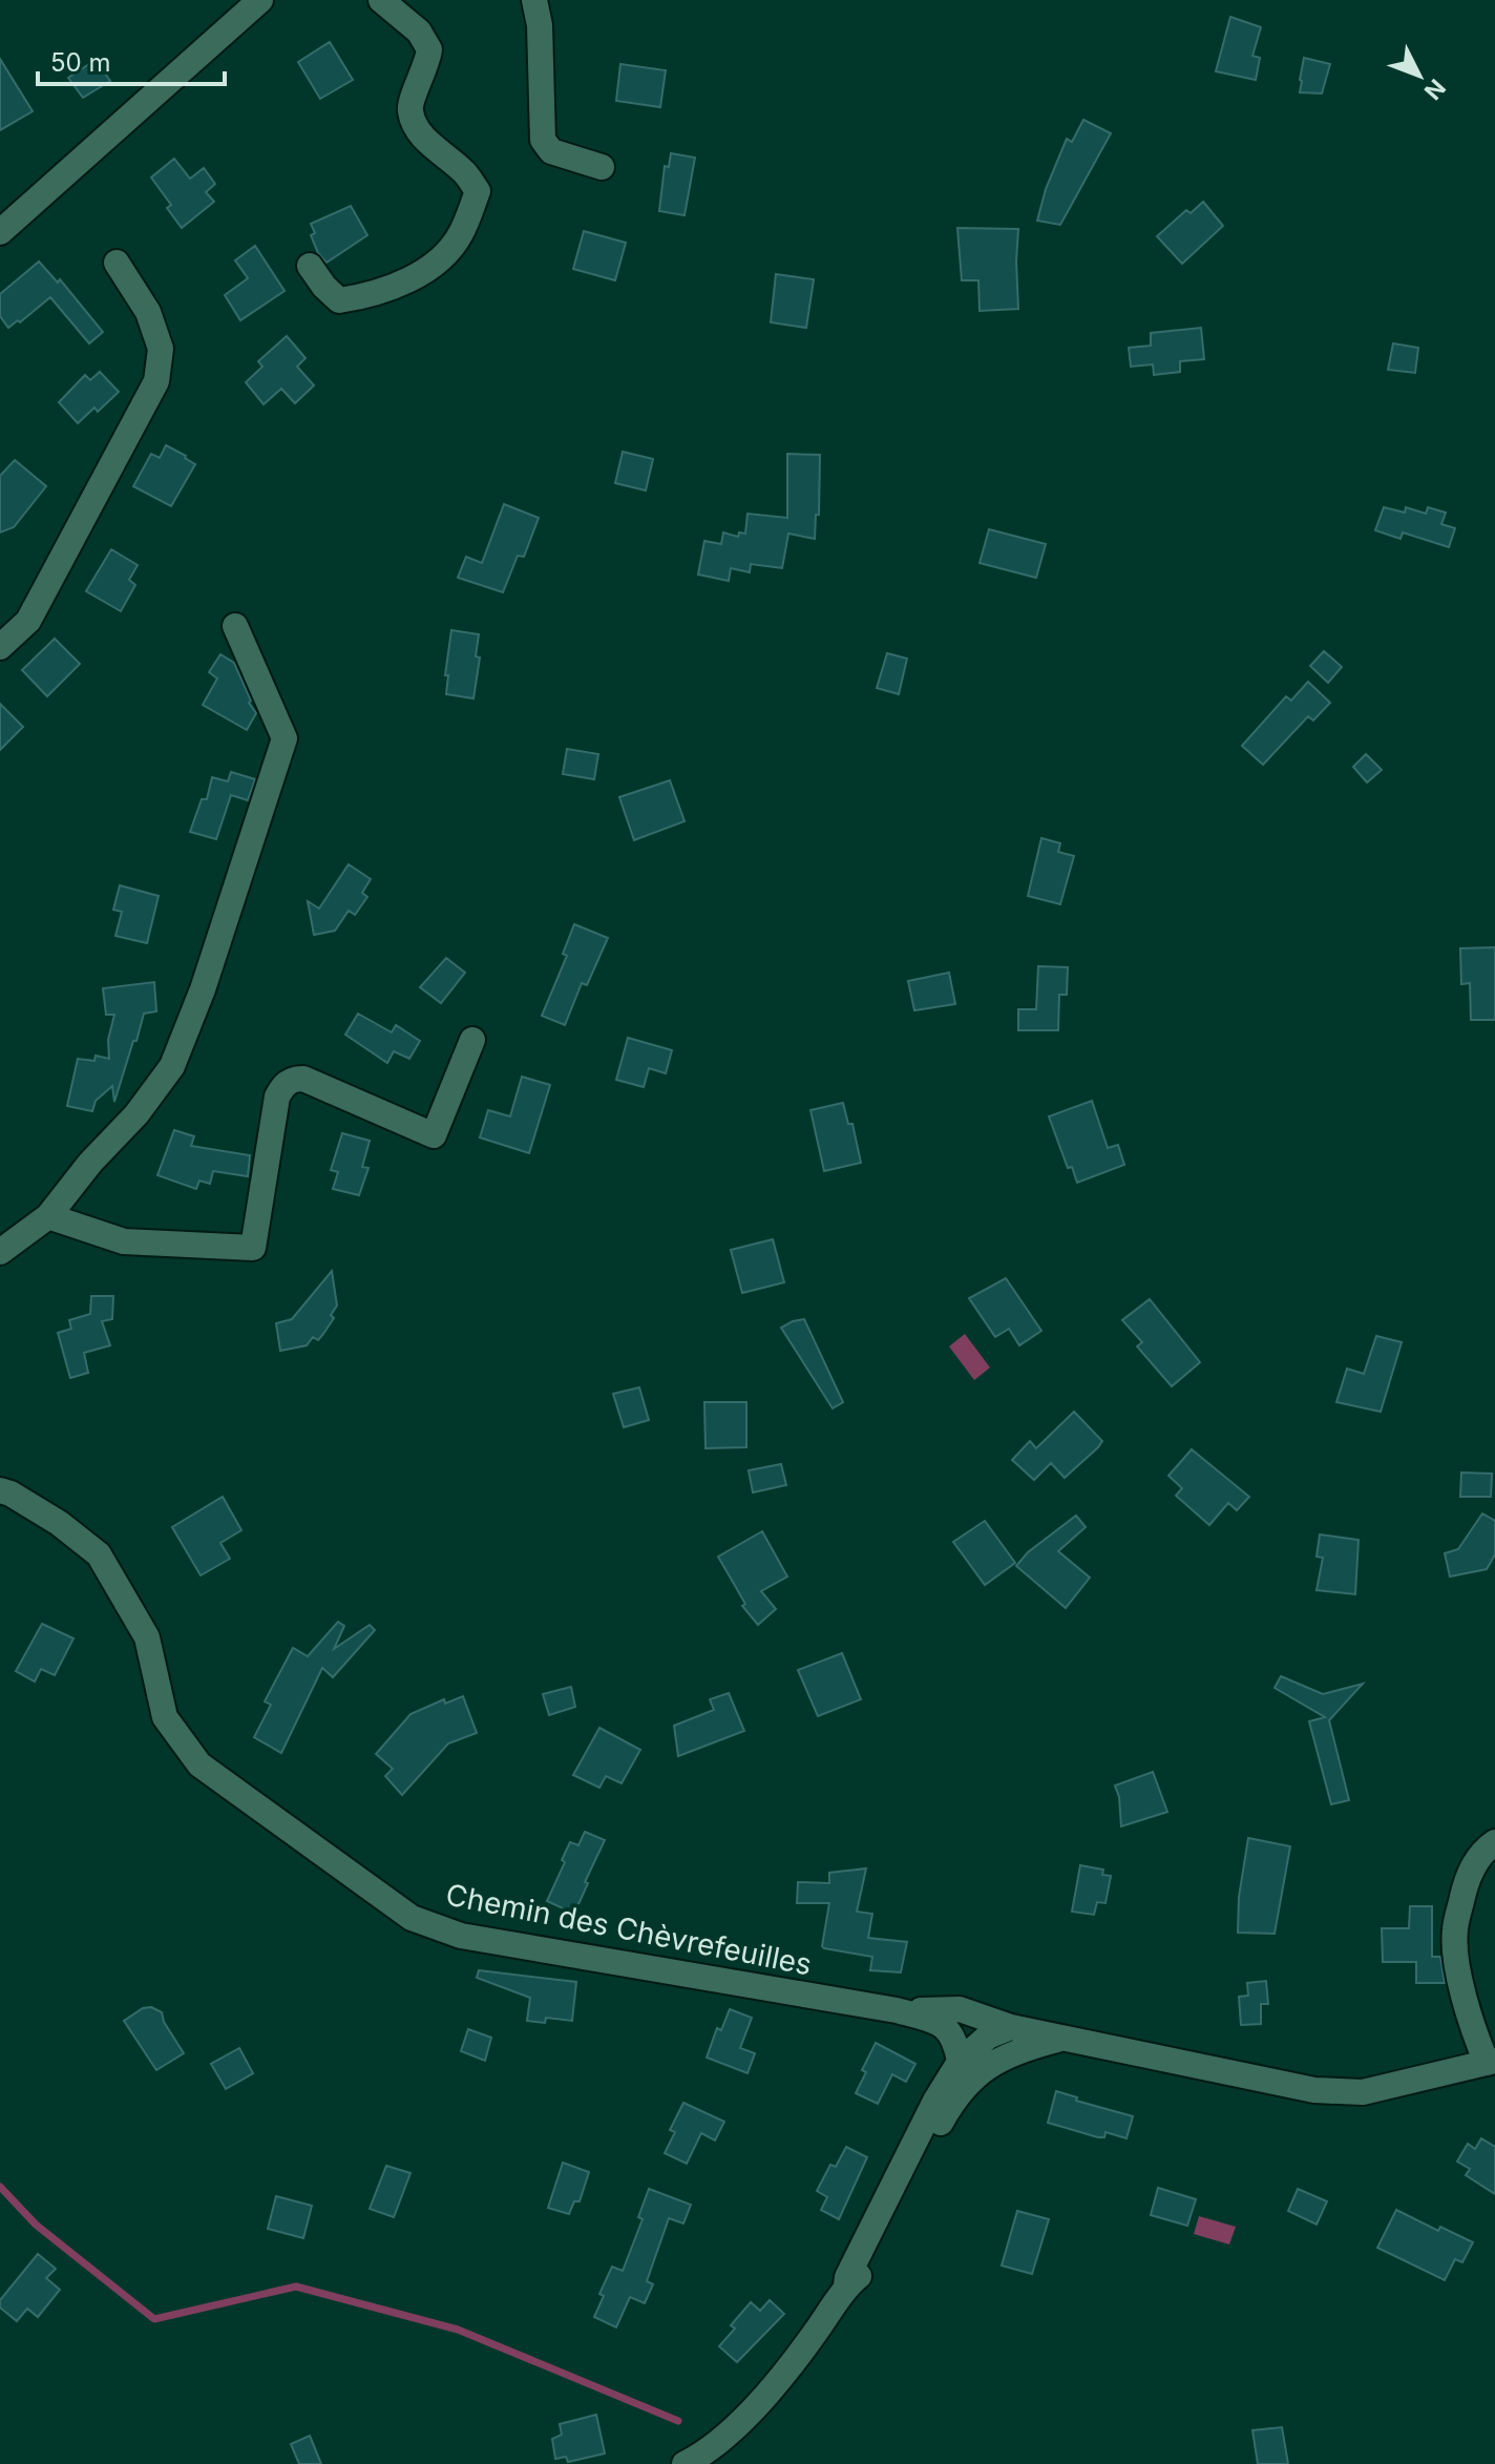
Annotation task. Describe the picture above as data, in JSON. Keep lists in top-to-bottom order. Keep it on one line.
{"streets":{"street":["Chemin des Chèvrefeuilles"]},"scale_bar":"50 m","north":"bottom right"}
